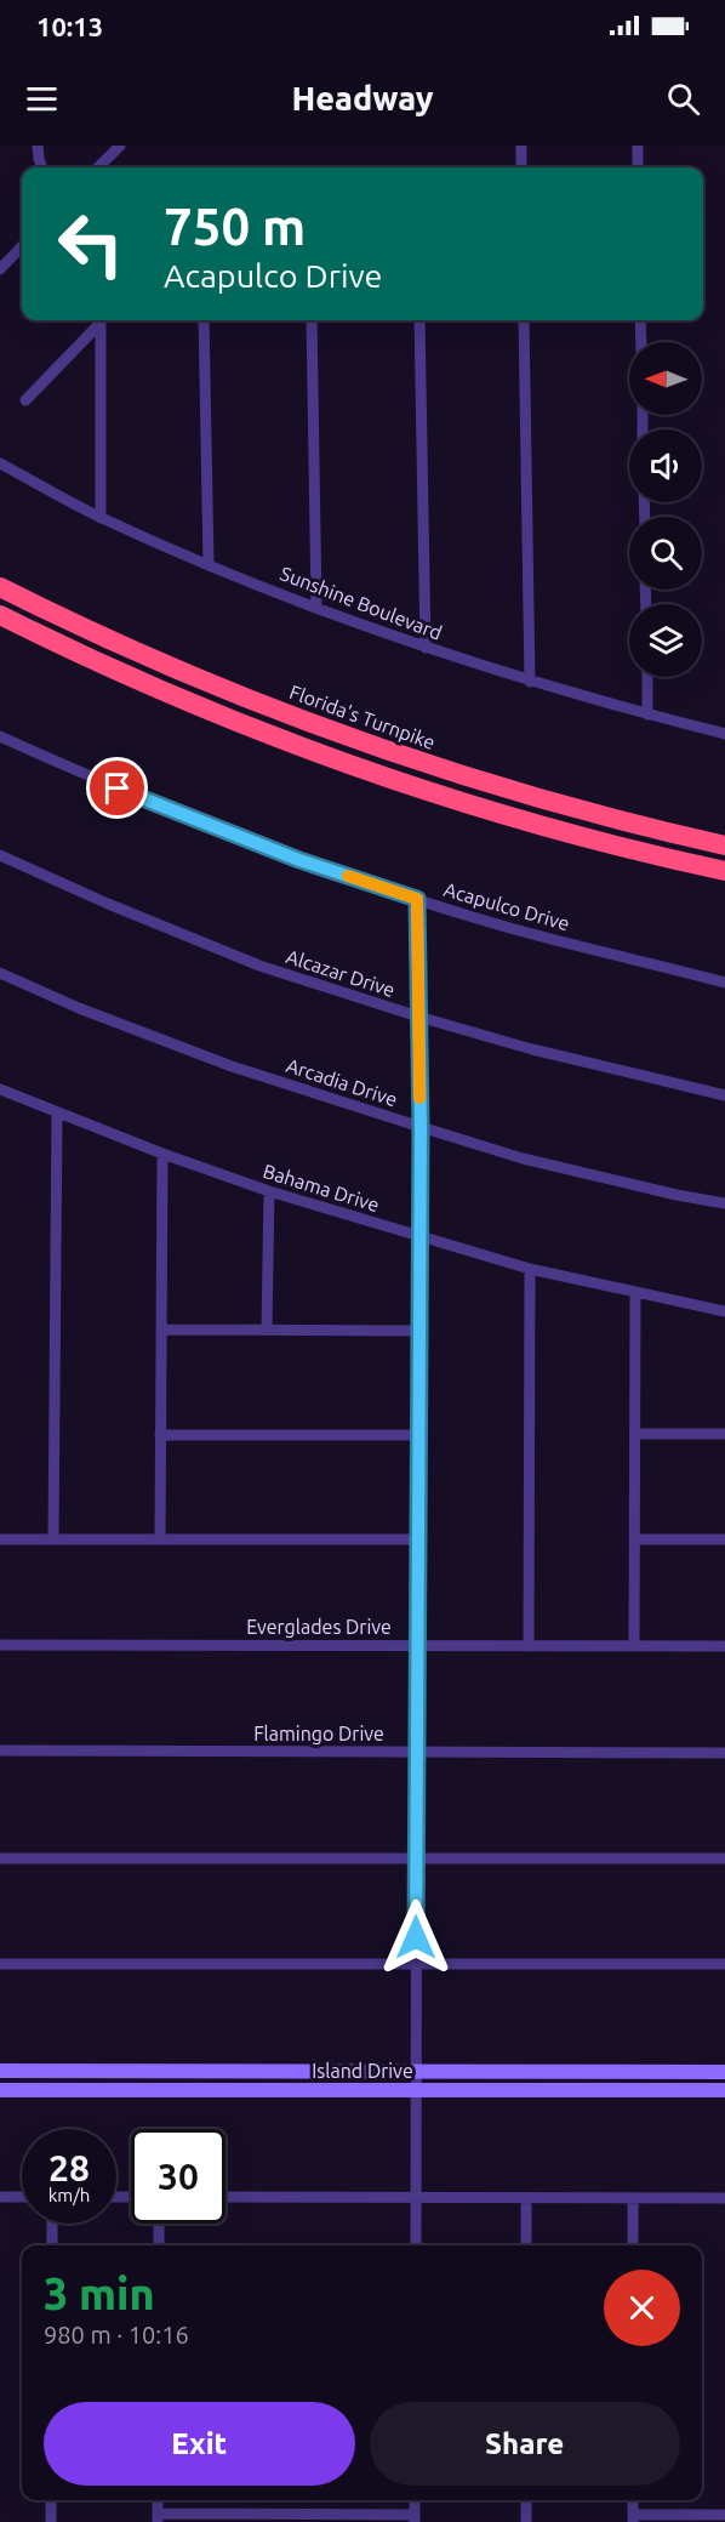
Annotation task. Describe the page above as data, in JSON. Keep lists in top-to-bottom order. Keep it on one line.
{"streets":{"highway":["Florida's Turnpike"],"street":["Sunshine Boulevard","Acapulco Drive","Alcazar Drive","Arcadia Drive","Bahama Drive","Everglades Drive","Flamingo Drive","Island Drive"]},"north":"left","page":{"status":"10:13","header":"Headway","turn":["750 m","Acapulco Drive"],"speed":"28 km/h","limit":"30","heading":["3 min","980 m · 10:16"],"buttons":["Exit","Share"]}}
